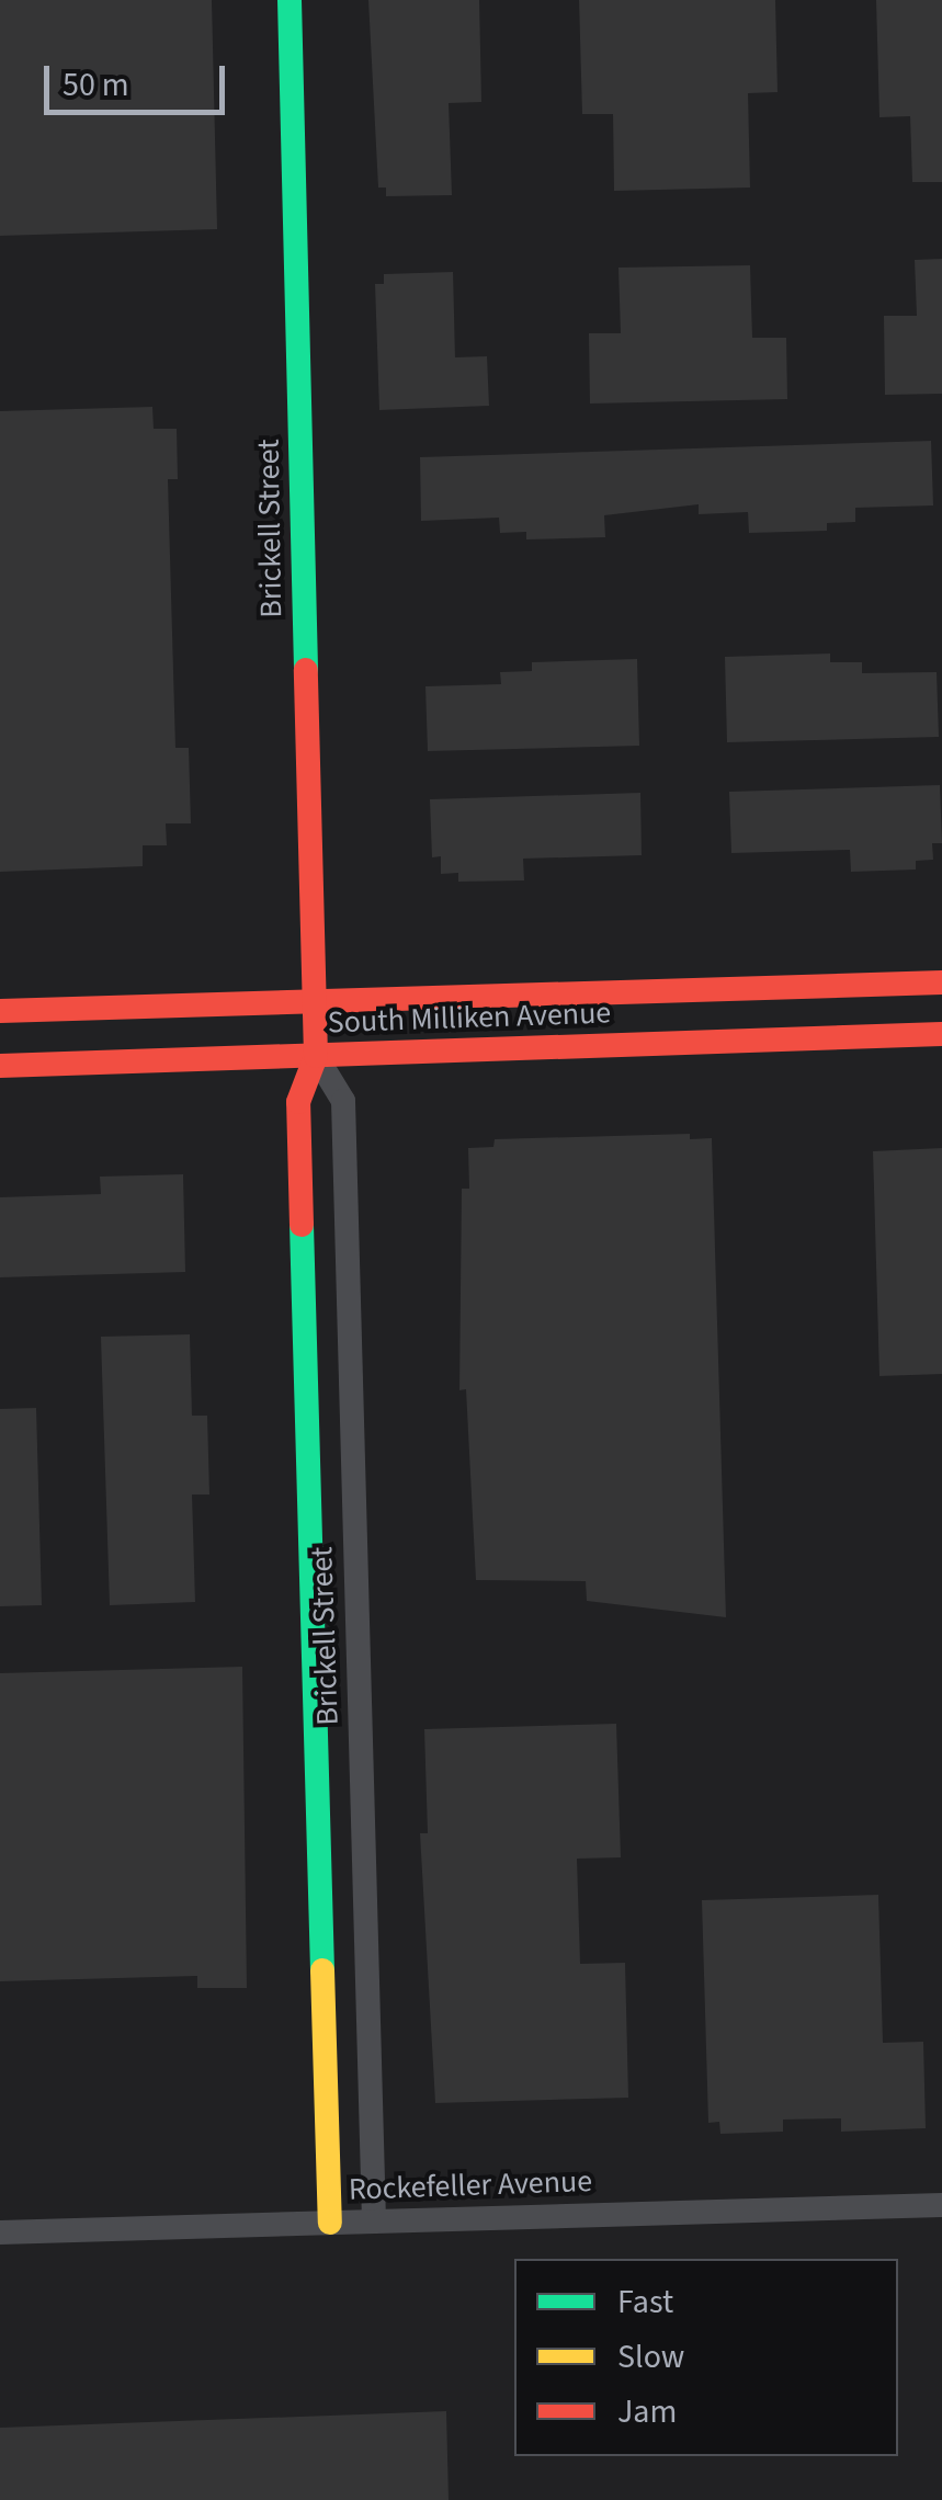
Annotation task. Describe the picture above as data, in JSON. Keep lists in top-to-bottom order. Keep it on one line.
{"streets":{"street":["Brickell Street","South Milliken Avenue","Rockefeller Avenue"]},"crossings":[["Brickell Street","South Milliken Avenue"],["Brickell Street","Rockefeller Avenue"]],"legend":["Fast","Slow","Jam"],"scale_bar":"50 m"}
